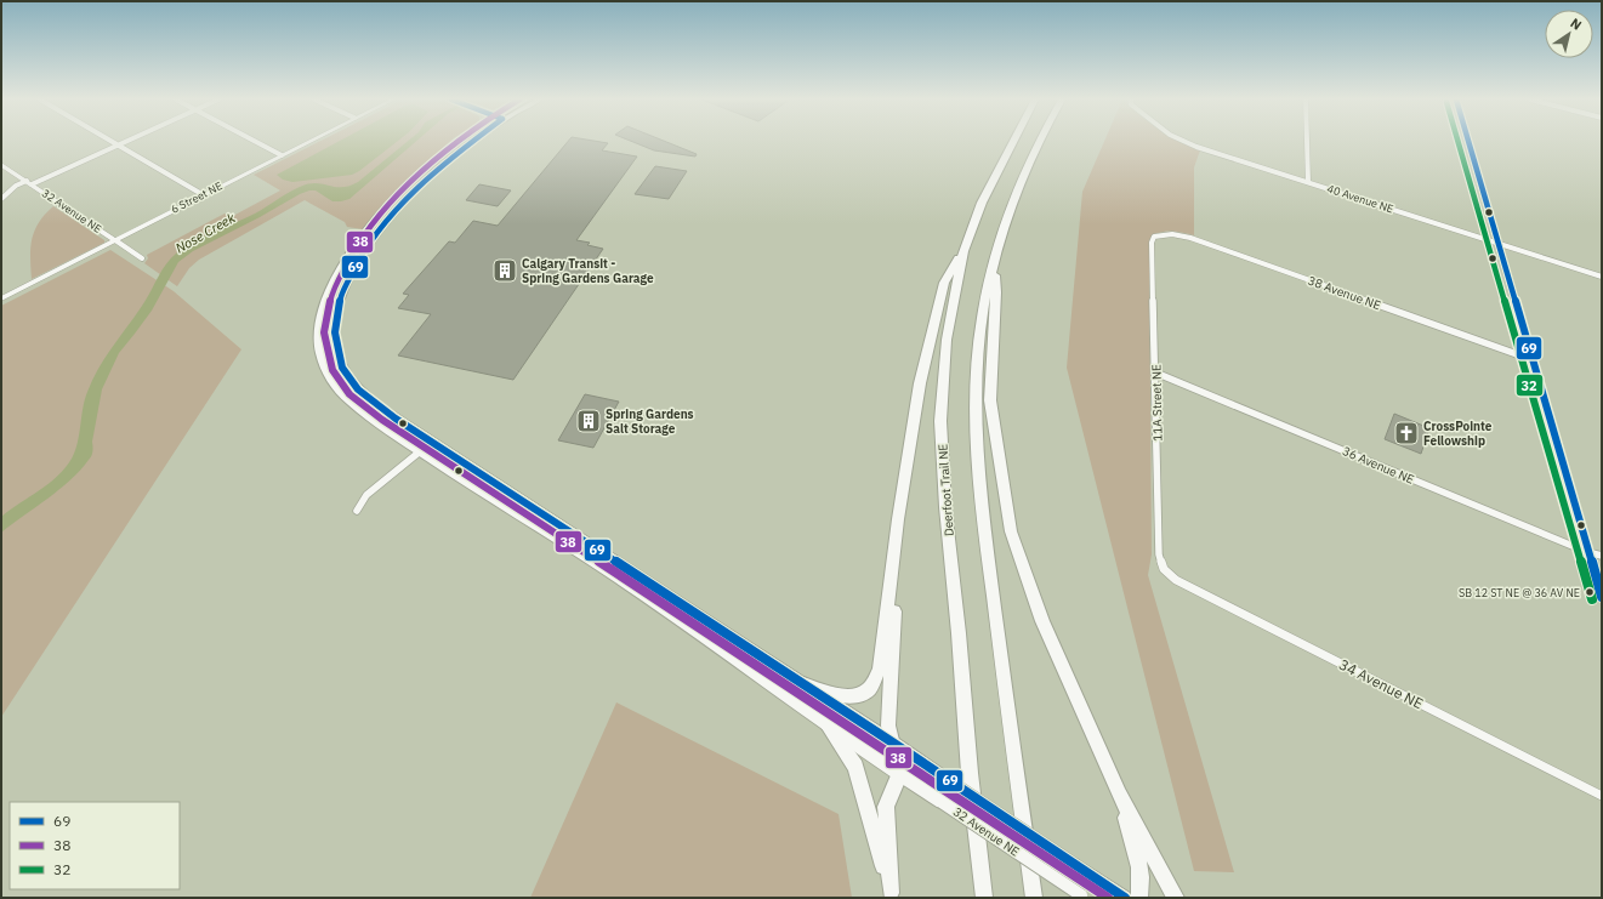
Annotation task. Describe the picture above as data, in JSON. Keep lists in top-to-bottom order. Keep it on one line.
{"streets":{"highway":["Deerfoot Trail NE"],"main road":["32 Avenue NE"],"street":["6 Street NE","40 Avenue NE","38 Avenue NE","11A Street NE","36 Avenue NE","34 Avenue NE"]},"crossings":[["6 Street NE","32 Avenue NE"],["38 Avenue NE","11A Street NE"],["11A Street NE","36 Avenue NE"],["11A Street NE","34 Avenue NE"]],"water":["Nose Creek"],"places":{"building":["Calgary Transit - Spring Gardens Garage","Spring Gardens Salt Storage"],"church":["CrossPointe Fellowship"],"other":["SB 12 ST NE @ 36 AV NE"]},"lines":["transit line 69","transit line 38","transit line 32"],"legend":["69","38","32"],"north":"top right"}
